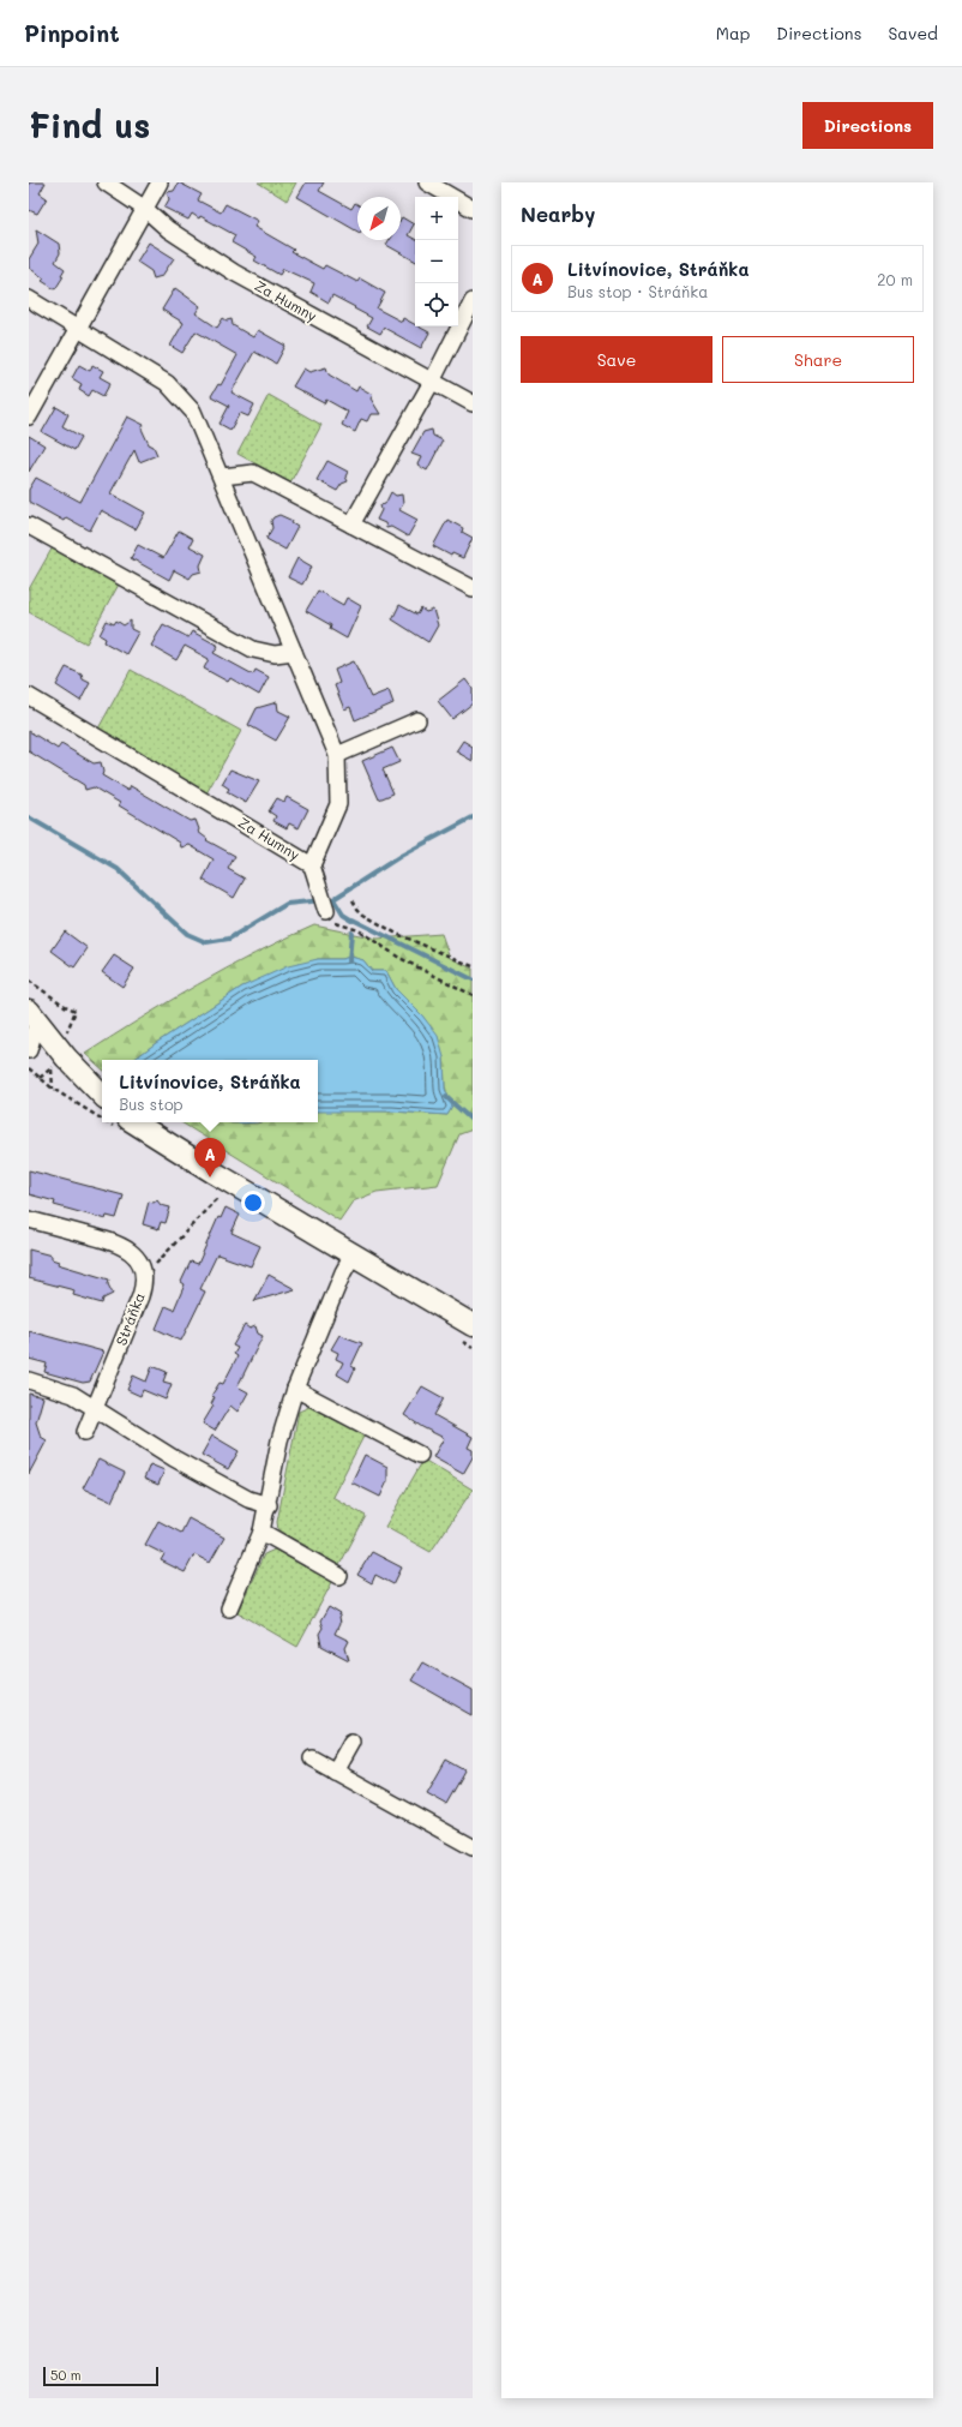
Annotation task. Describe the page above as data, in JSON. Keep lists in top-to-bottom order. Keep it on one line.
{"streets":{"street":["Za Humny","Stráňka"]},"scale_bar":"50 m","north":"bottom left","page":{"header":"Pinpoint","nav":["Map","Directions","Saved"],"buttons":["Directions",["Save","Share"]],"title":"Find us","heading":"Nearby","map_buttons":["+","−"],"list":[{"mark":"A","name":"Litvínovice, Stráňka","note":"Bus stop · Stráňka","value":"20 m"}],"popup":["Litvínovice, Stráňka","Bus stop"],"pins":"A","scale":"50 m"}}
